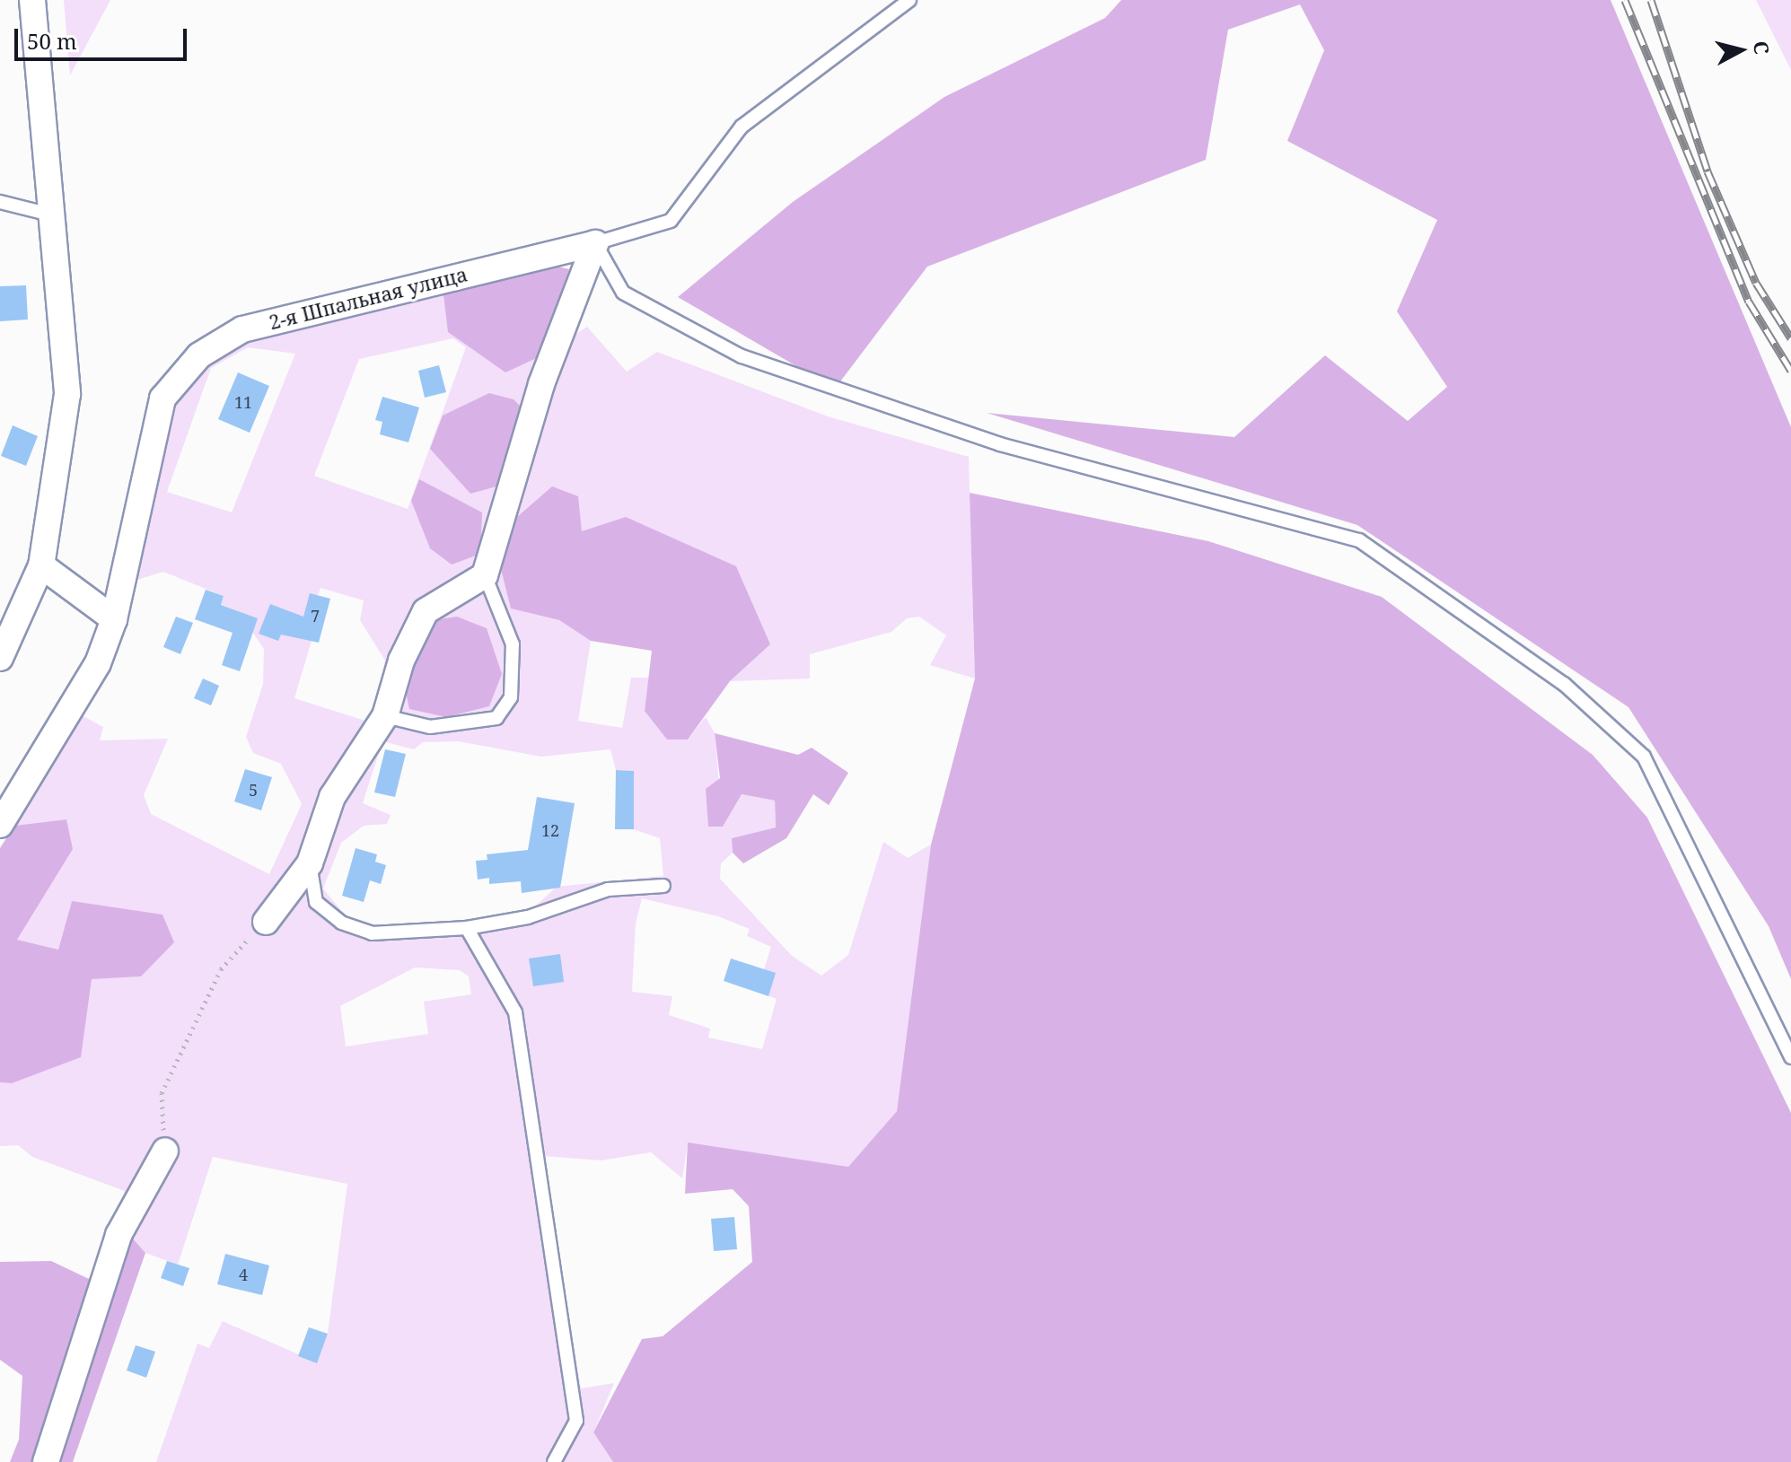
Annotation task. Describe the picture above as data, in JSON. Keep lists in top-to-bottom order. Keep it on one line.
{"streets":{"street":["2-я Шпальная улица"]},"house_numbers":["11","7","5","12","4"],"scale_bar":"50 m","north":"right"}
